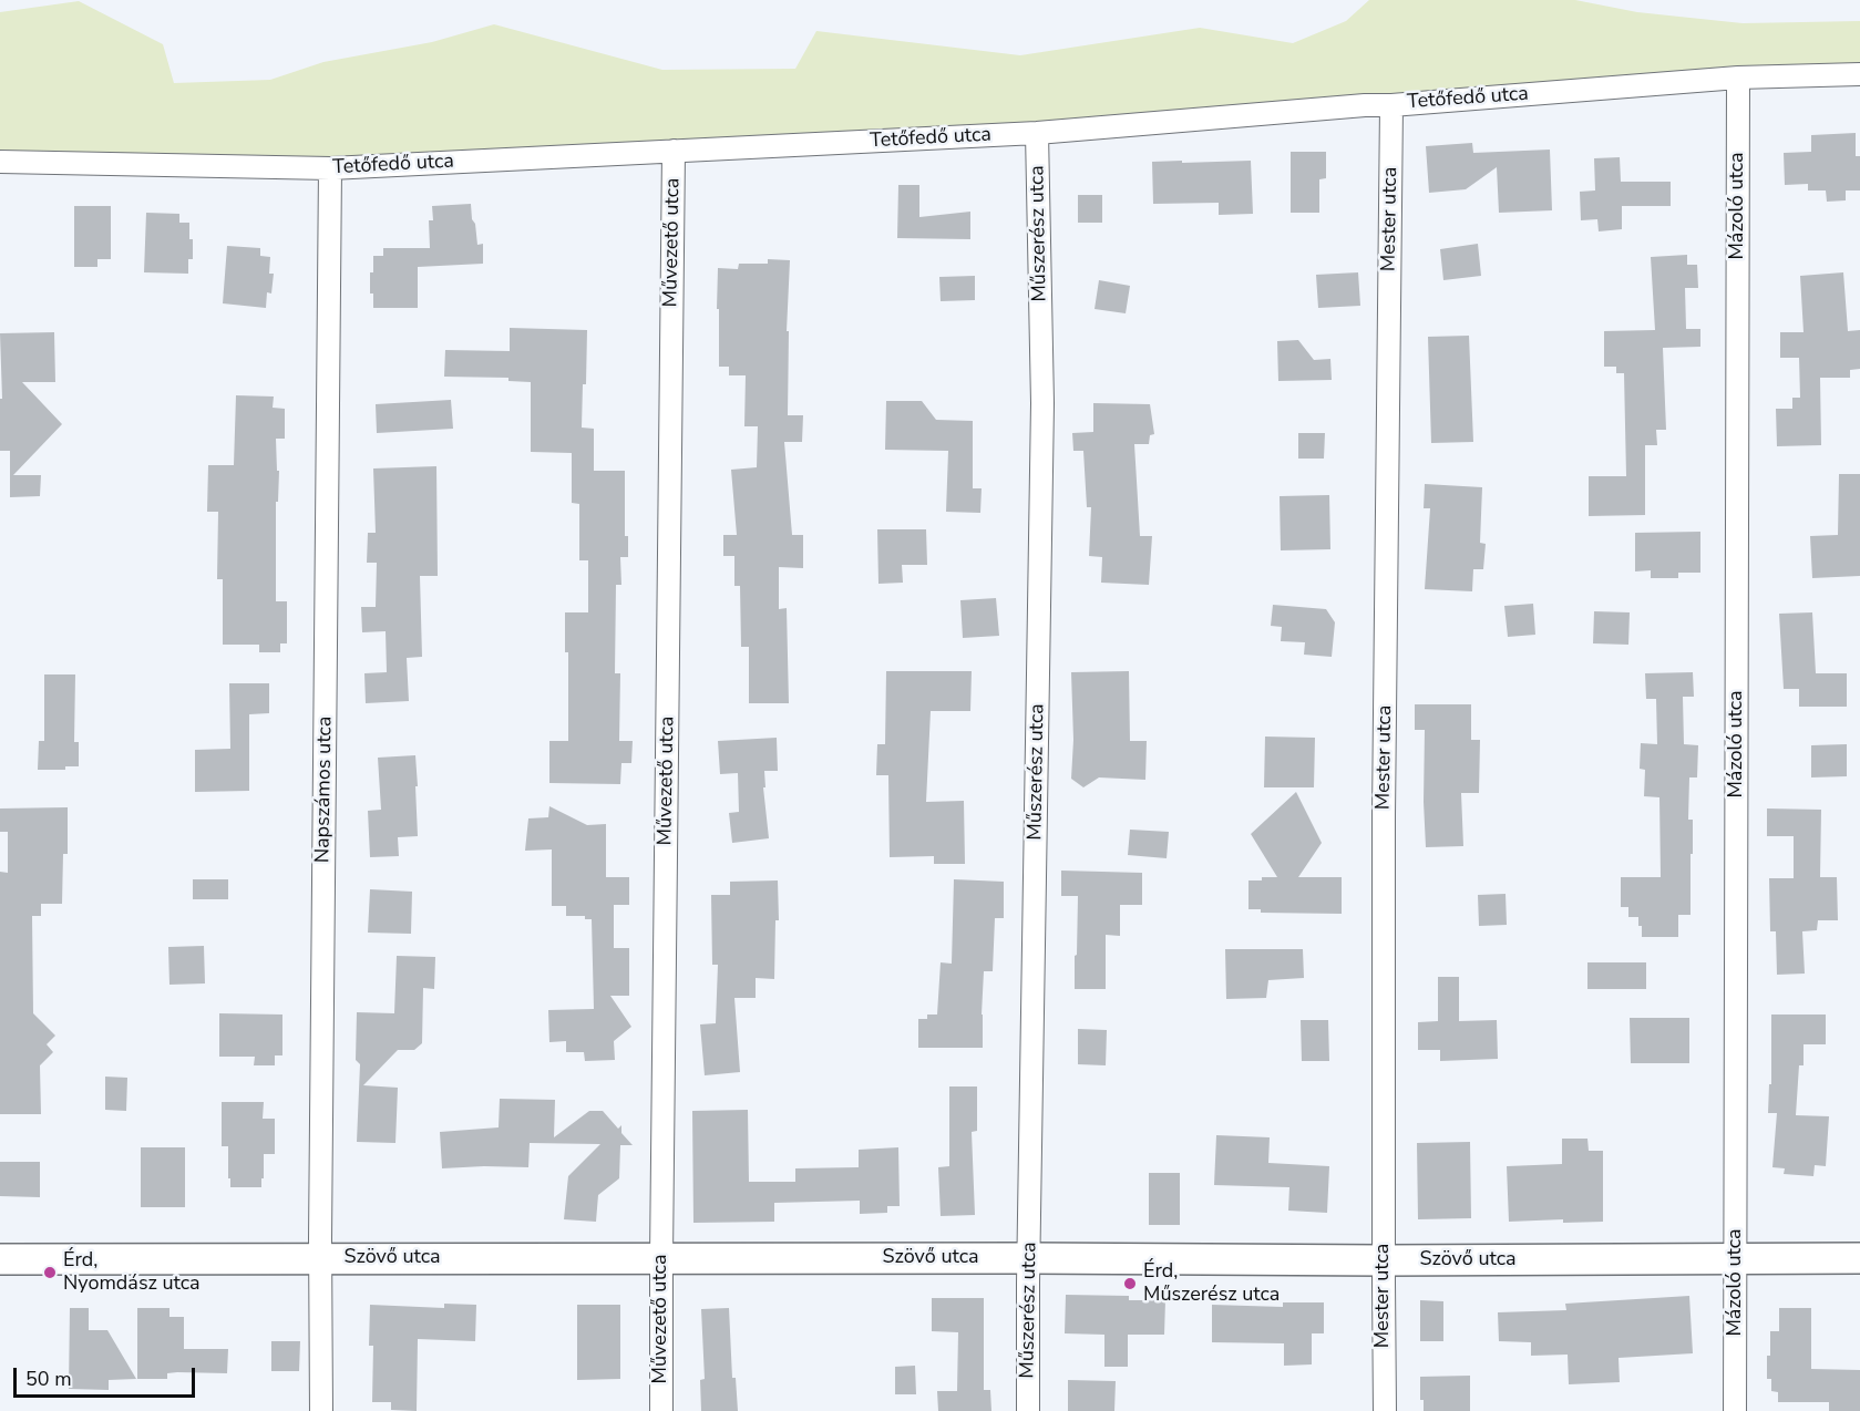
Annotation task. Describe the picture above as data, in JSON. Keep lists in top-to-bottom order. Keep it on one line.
{"streets":{"street":["Tetőfedő utca","Mázoló utca","Mester utca","Műszerész utca","Művezető utca","Napszámos utca","Szövő utca"]},"crossings":[["Tetőfedő utca","Mázoló utca"],["Tetőfedő utca","Mester utca"],["Tetőfedő utca","Műszerész utca"],["Tetőfedő utca","Művezető utca"],["Tetőfedő utca","Napszámos utca"],["Mázoló utca","Szövő utca"],["Mester utca","Szövő utca"],["Műszerész utca","Szövő utca"],["Művezető utca","Szövő utca"],["Napszámos utca","Szövő utca"]],"places":["Érd, Nyomdász utca","Érd, Műszerész utca"],"scale_bar":"50 m"}
